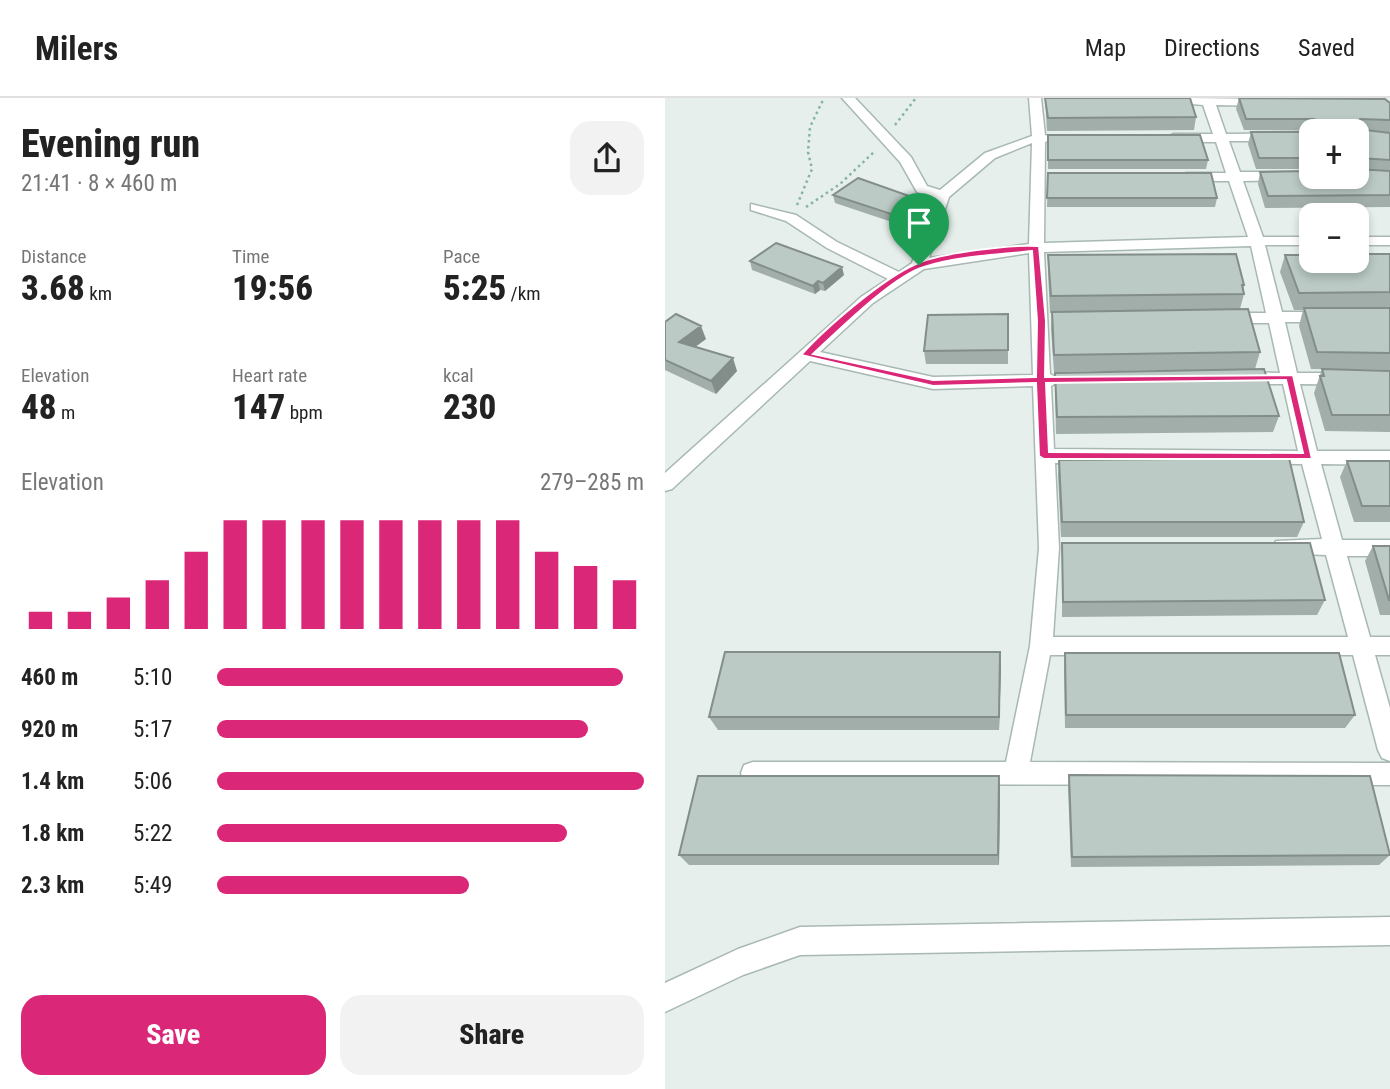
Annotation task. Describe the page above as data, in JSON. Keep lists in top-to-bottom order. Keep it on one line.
{"page":{"header":"Milers","nav":["Map","Directions","Saved"],"heading":["Evening run","21:41 · 8 × 460 m"],"map_buttons":["+","−"],"stats":[["Distance","3.68 km"],["Time","19:56"],["Pace","5:25 /km"],["Elevation","48 m"],["Heart rate","147 bpm"],["kcal","230"]],"chart":["Elevation","279–285 m"],"list":[{"name":"460 m","note":"5:10"},{"name":"920 m","note":"5:17"},{"name":"1.4 km","note":"5:06"},{"name":"1.8 km","note":"5:22"},{"name":"2.3 km","note":"5:49"}],"buttons":["Save","Share"]}}
